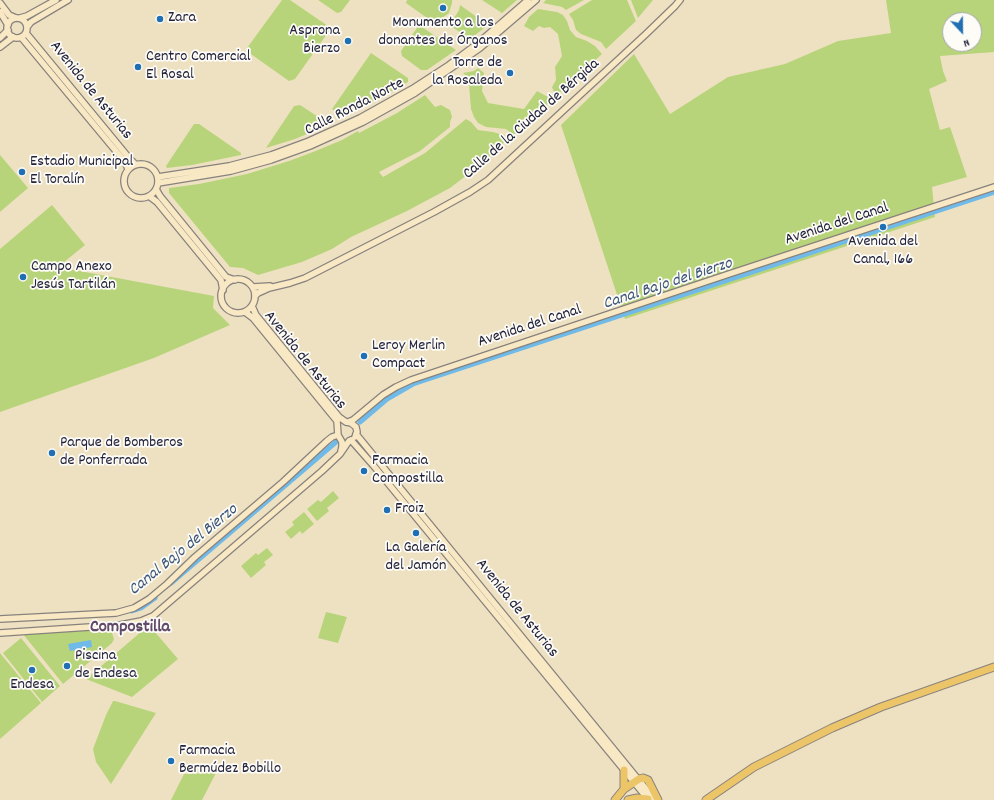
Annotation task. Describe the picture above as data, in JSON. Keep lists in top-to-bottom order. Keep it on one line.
{"streets":{"street":["Avenida de Asturias","Calle Ronda Norte","Calle de la Ciudad de Bérgida","Avenida del Canal"]},"crossings":[["Avenida de Asturias","Calle Ronda Norte"],["Avenida de Asturias","Calle de la Ciudad de Bérgida"],["Avenida de Asturias","Avenida del Canal"]],"districts":["Compostilla"],"water":["Canal Bajo del Bierzo"],"places":["Monumento a los donantes de Órganos","Zara","Asprona Bierzo","Centro Comercial El Rosal","Torre de la Rosaleda","Estadio Municipal El Toralín","Avenida del Canal, 166","Campo Anexo Jesús Tartilán","Leroy Merlin Compact","Parque de Bomberos de Ponferrada","Farmacia Compostilla","Froiz","La Galería del Jamón","Piscina de Endesa","Endesa","Farmacia Bermúdez Bobillo"],"north":"bottom"}
